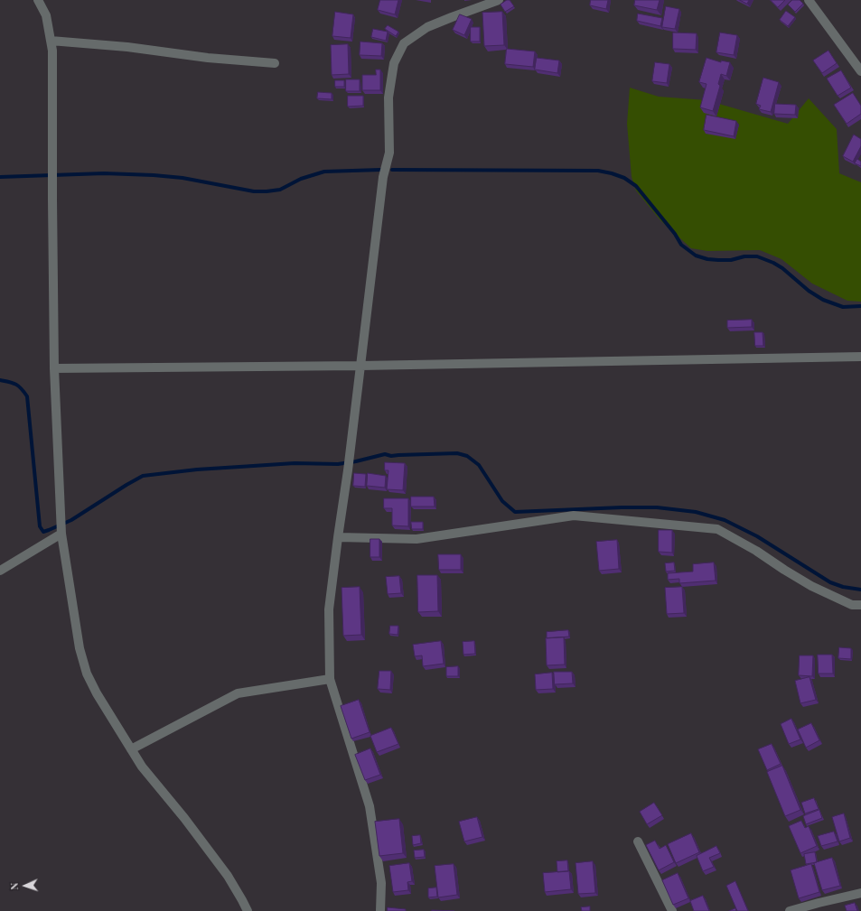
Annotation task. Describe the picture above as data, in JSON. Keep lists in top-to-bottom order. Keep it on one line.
{"north":"left"}
